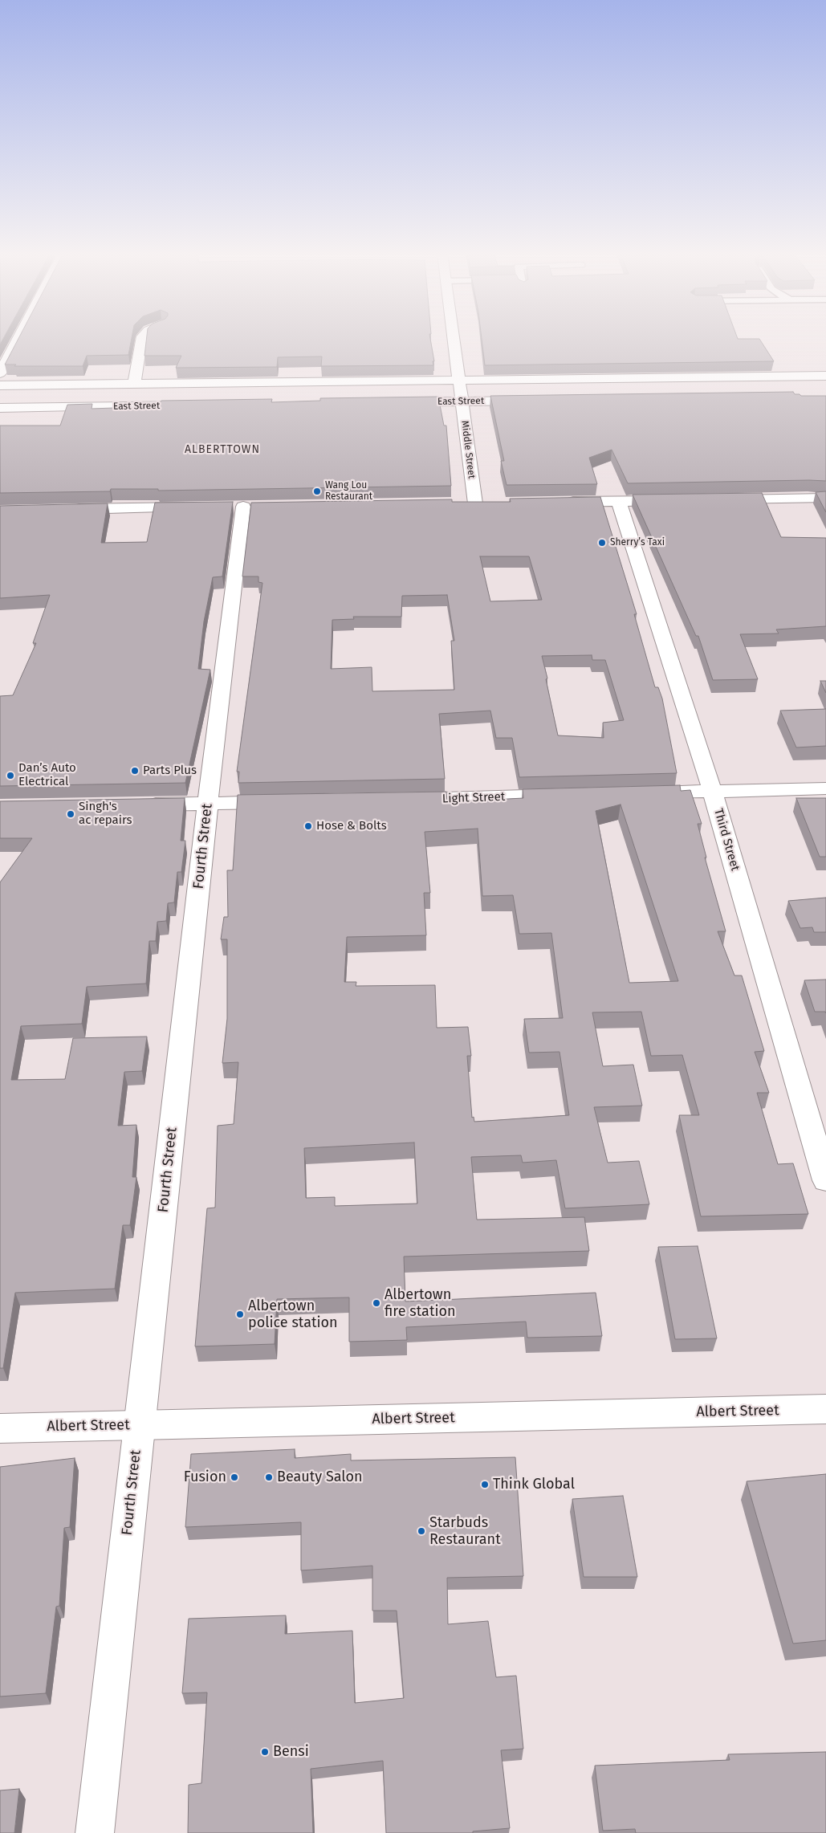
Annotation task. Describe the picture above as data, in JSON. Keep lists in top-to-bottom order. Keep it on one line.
{"streets":{"street":["East Street","Middle Street","Light Street","Third Street","Fourth Street","Albert Street"]},"crossings":[["East Street","Middle Street"],["Fourth Street","Albert Street"]],"districts":["ALBERTTOWN"],"places":["Wang Lou Restaurant","Sherry’s Taxi","Parts Plus","Dan’s Auto Electrical","Singh's ac repairs","Hose & Bolts","Albertown fire station","Albertown police station","Fusion","Beauty Salon","Think Global","Starbuds Restaurant","Bensi"]}
